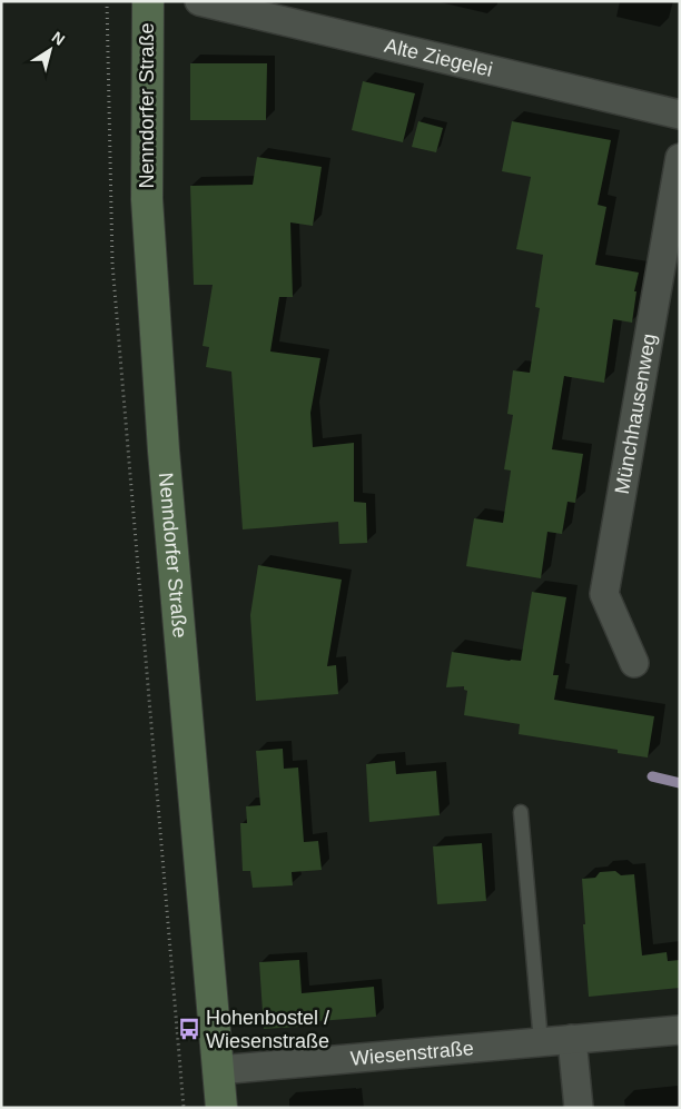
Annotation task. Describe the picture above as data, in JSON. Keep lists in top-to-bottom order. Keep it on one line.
{"streets":{"main road":["Nenndorfer Straße"],"street":["Alte Ziegelei","Münchhausenweg","Wiesenstraße"]},"crossings":[["Nenndorfer Straße","Wiesenstraße"]],"places":{"bus stop":["Hohenbostel / Wiesenstraße"]},"north":"top right"}
